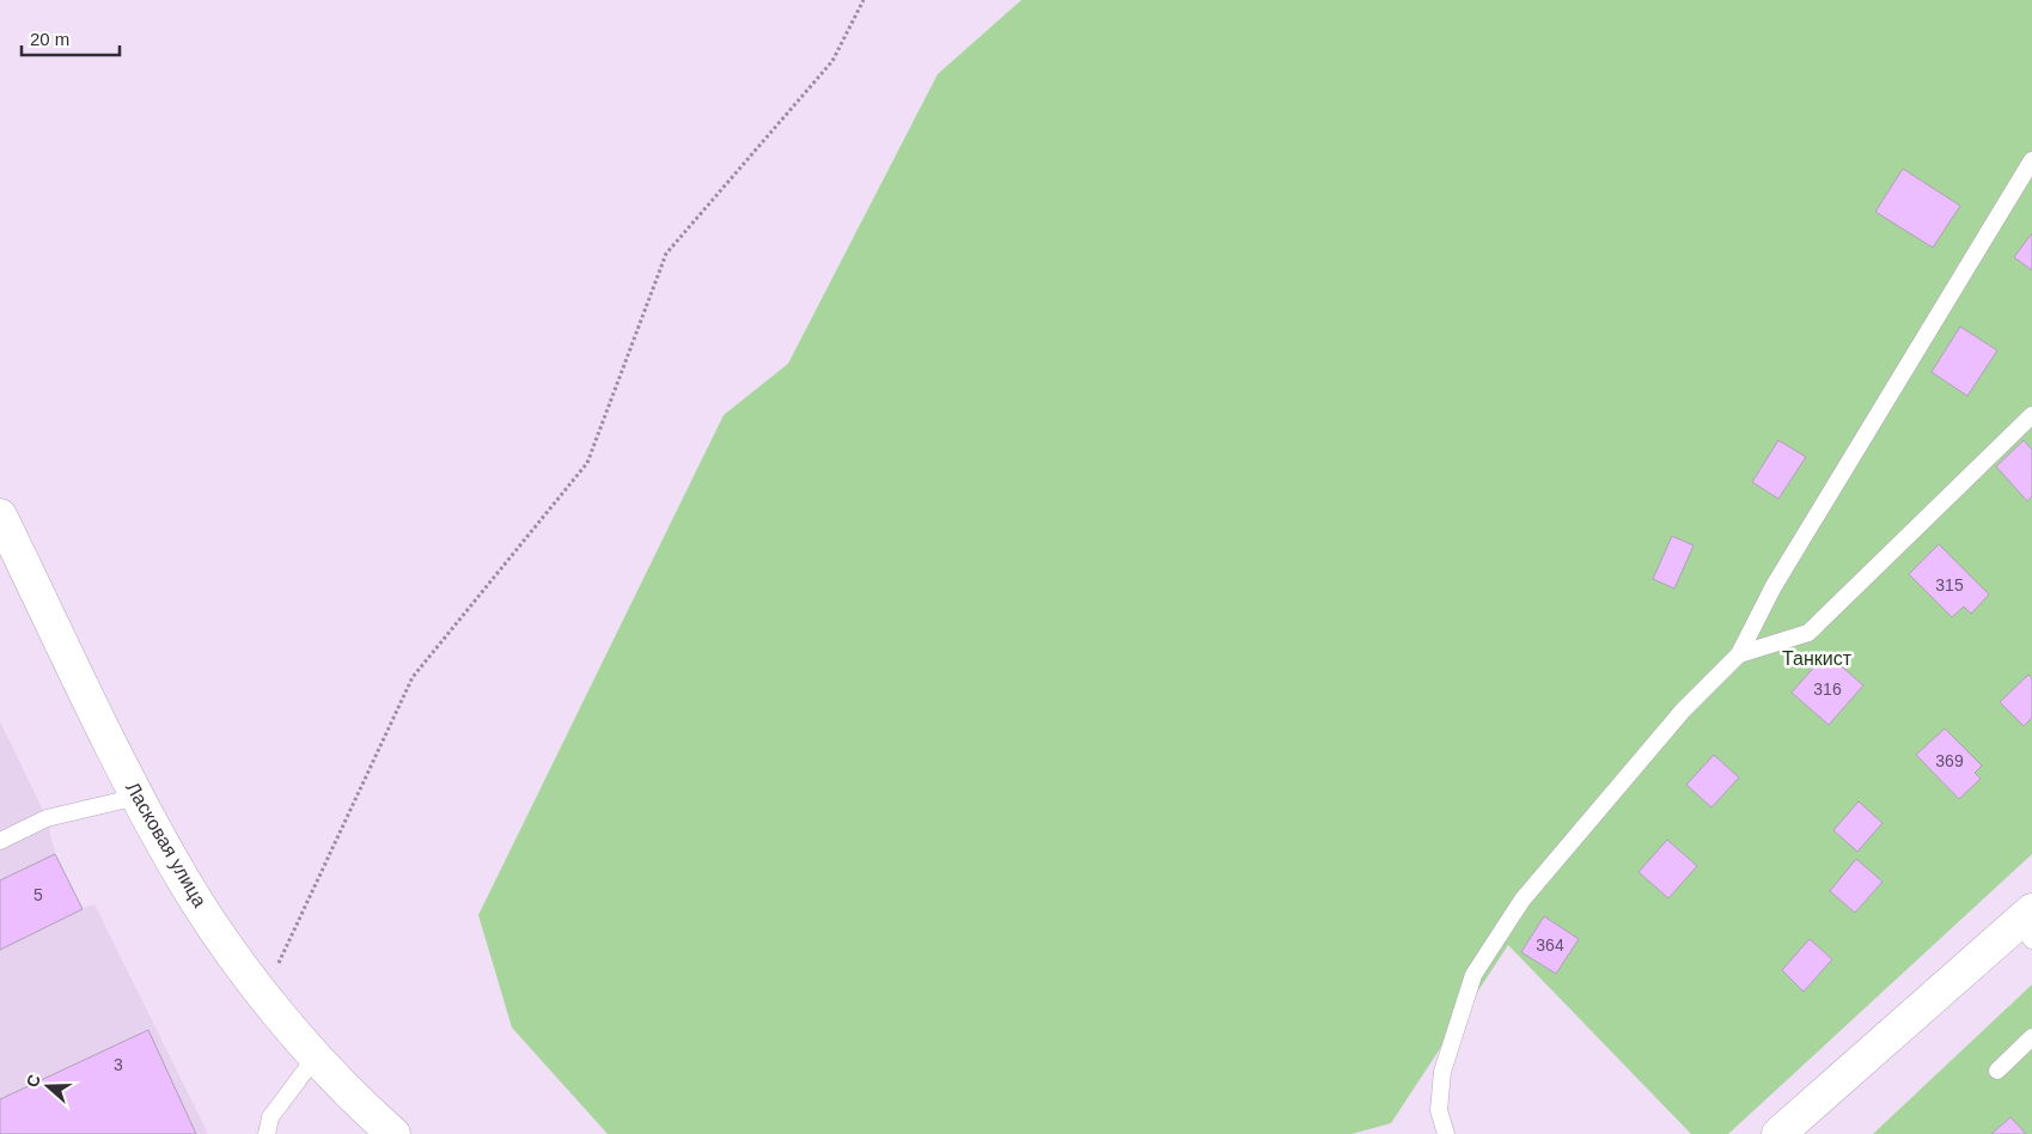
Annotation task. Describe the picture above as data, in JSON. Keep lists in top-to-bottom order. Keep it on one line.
{"streets":{"street":["Ласковая улица"]},"parks":["Танкист"],"house_numbers":["315","316","369","5","364","3"],"scale_bar":"20 m","north":"left"}
